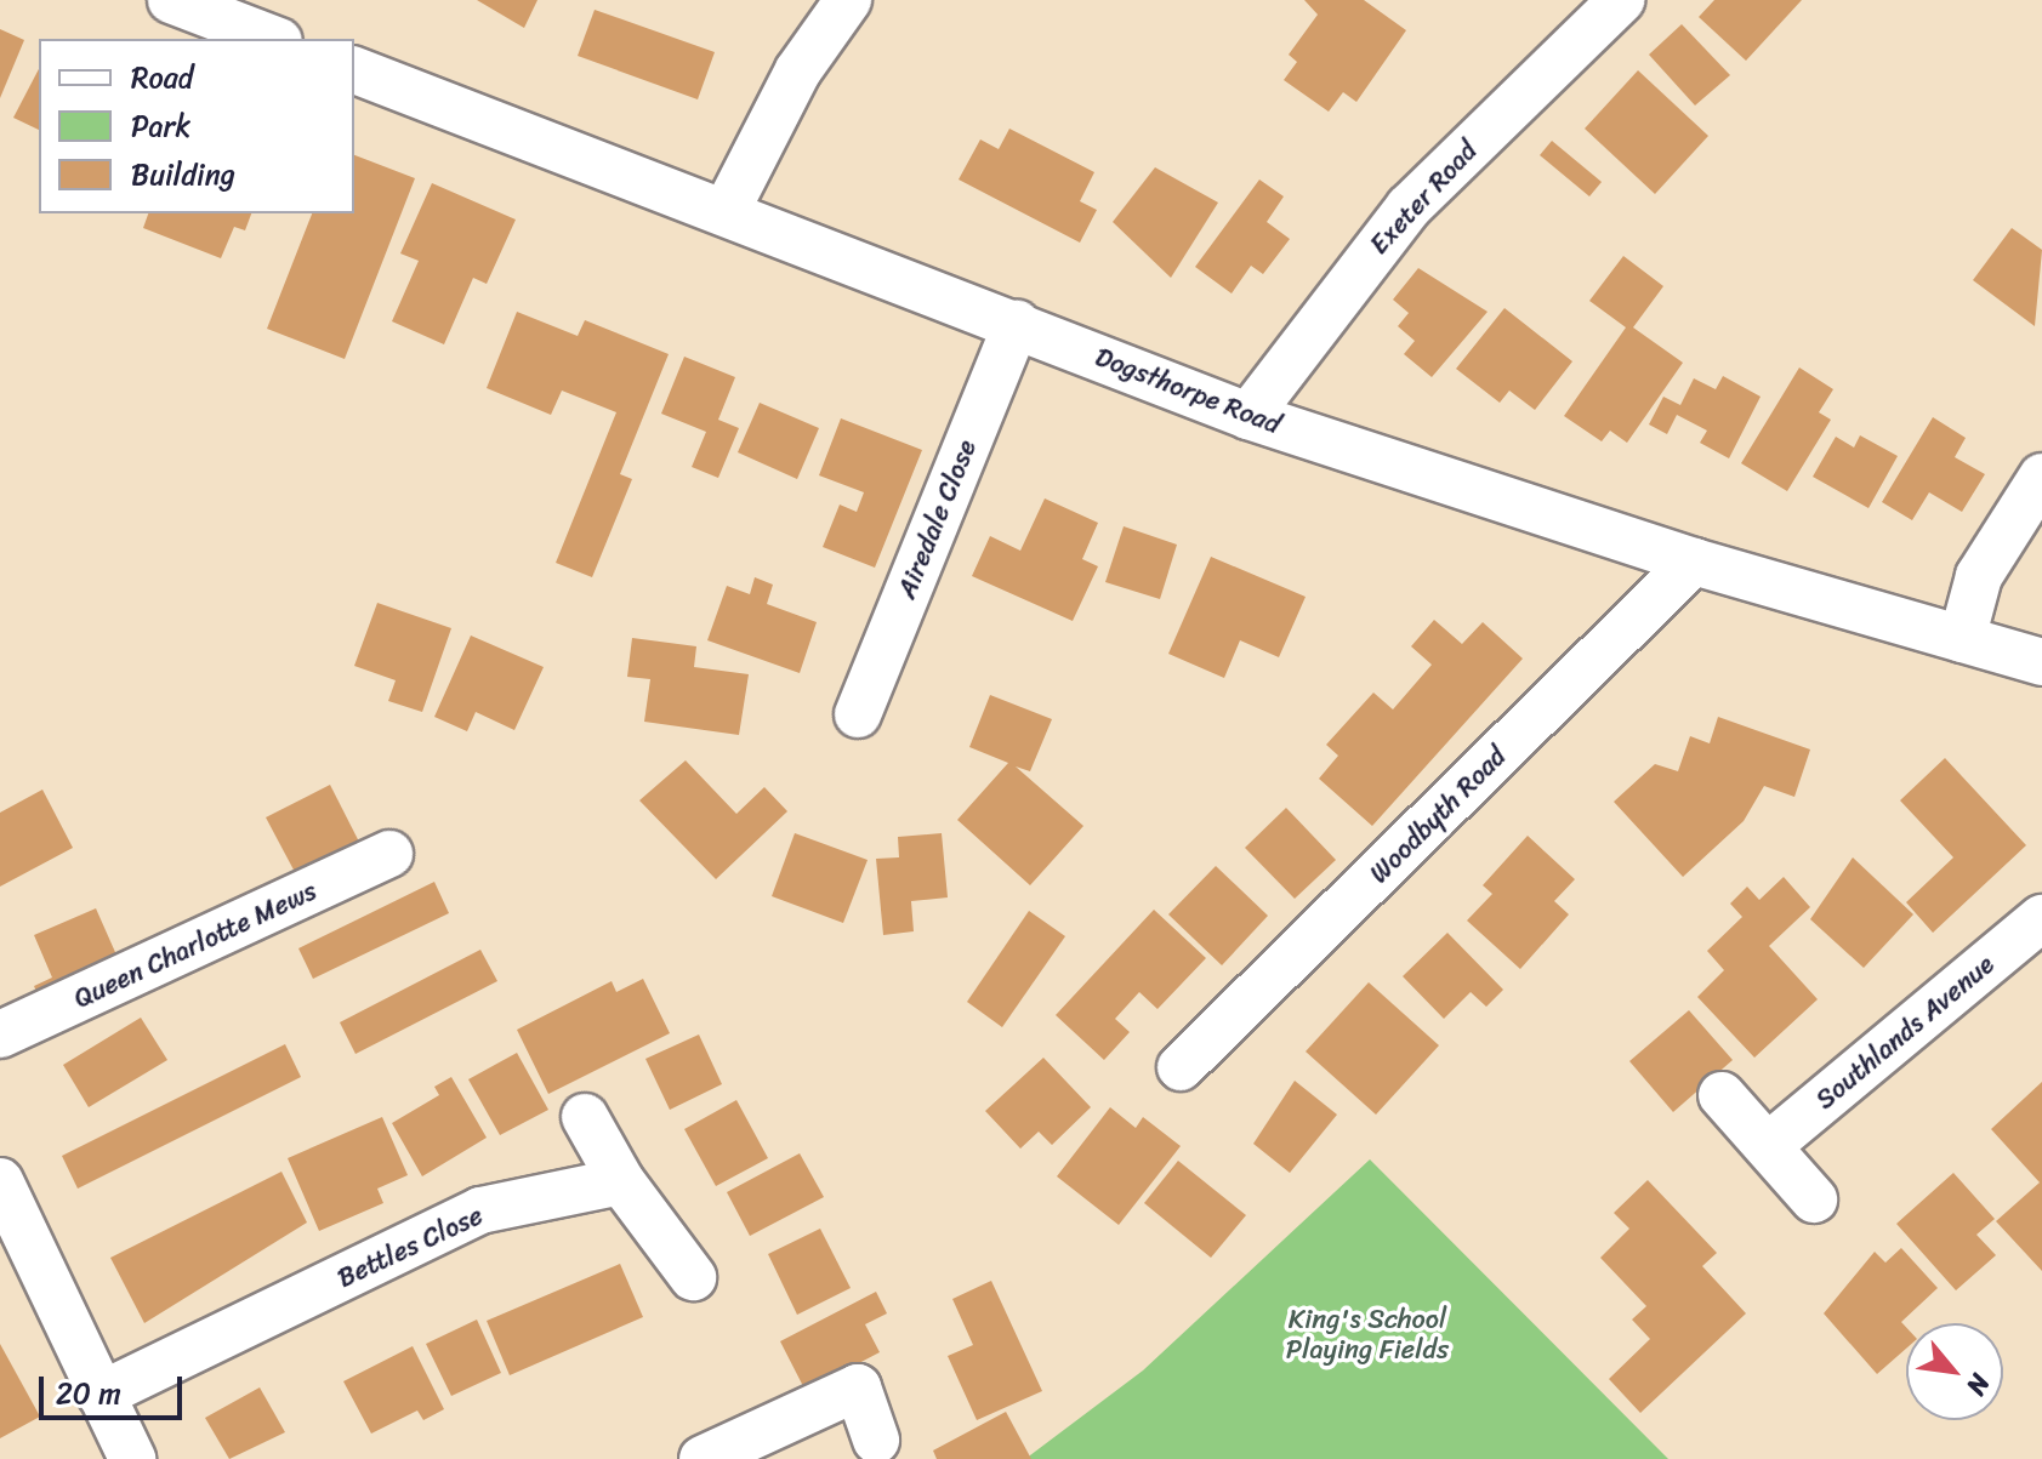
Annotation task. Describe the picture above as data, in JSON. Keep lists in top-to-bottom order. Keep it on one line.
{"streets":{"street":["Exeter Road","Dogsthorpe Road","Airedale Close","Woodbyth Road","Queen Charlotte Mews","Southlands Avenue","Bettles Close"]},"crossings":[["Exeter Road","Dogsthorpe Road"],["Dogsthorpe Road","Airedale Close"],["Dogsthorpe Road","Woodbyth Road"]],"parks":["King's School Playing Fields"],"legend":["Road","Park","Building"],"scale_bar":"20 m","north":"bottom right"}
